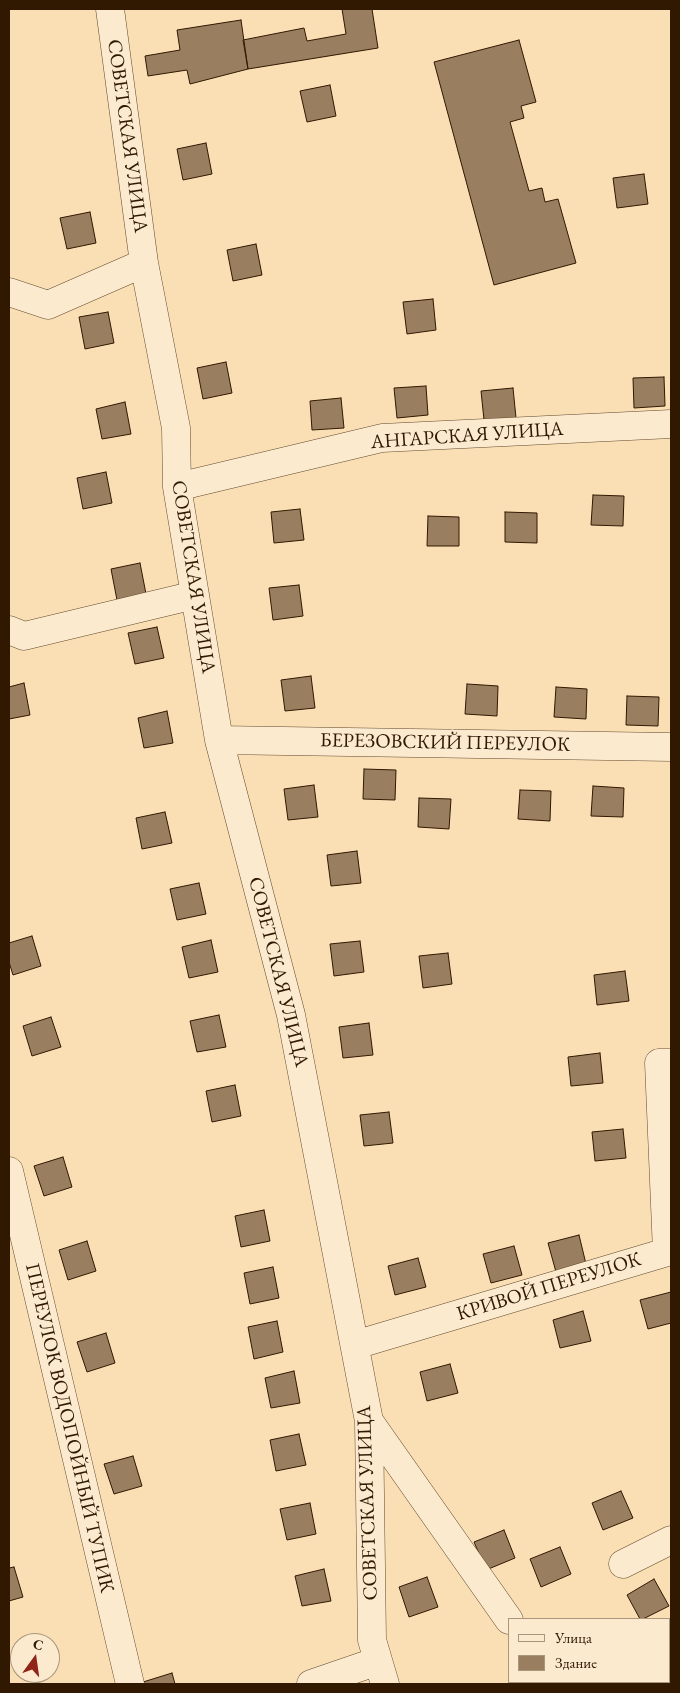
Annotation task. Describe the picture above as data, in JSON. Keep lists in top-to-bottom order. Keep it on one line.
{"streets":{"street":["СОВЕТСКАЯ УЛИЦА","АНГАРСКАЯ УЛИЦА","БЕРЕЗОВСКИЙ ПЕРЕУЛОК","КРИВОЙ ПЕРЕУЛОК","ПЕРЕУЛОК ВОДОПОЙНЫЙ ТУПИК"]},"crossings":[["СОВЕТСКАЯ УЛИЦА","АНГАРСКАЯ УЛИЦА"],["СОВЕТСКАЯ УЛИЦА","БЕРЕЗОВСКИЙ ПЕРЕУЛОК"],["СОВЕТСКАЯ УЛИЦА","КРИВОЙ ПЕРЕУЛОК"]],"legend":["Улица","Здание"],"north":"top"}
